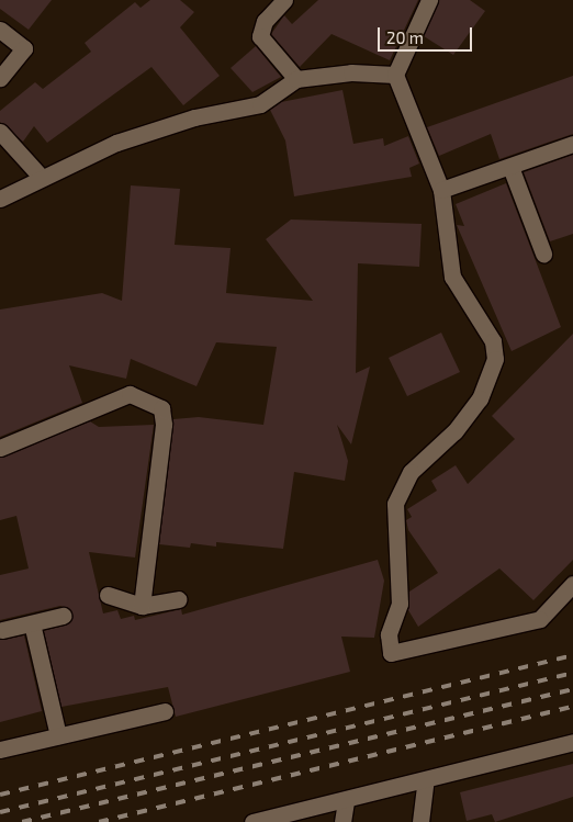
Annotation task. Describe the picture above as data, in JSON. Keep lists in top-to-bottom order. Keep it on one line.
{"scale_bar":"20 m"}
